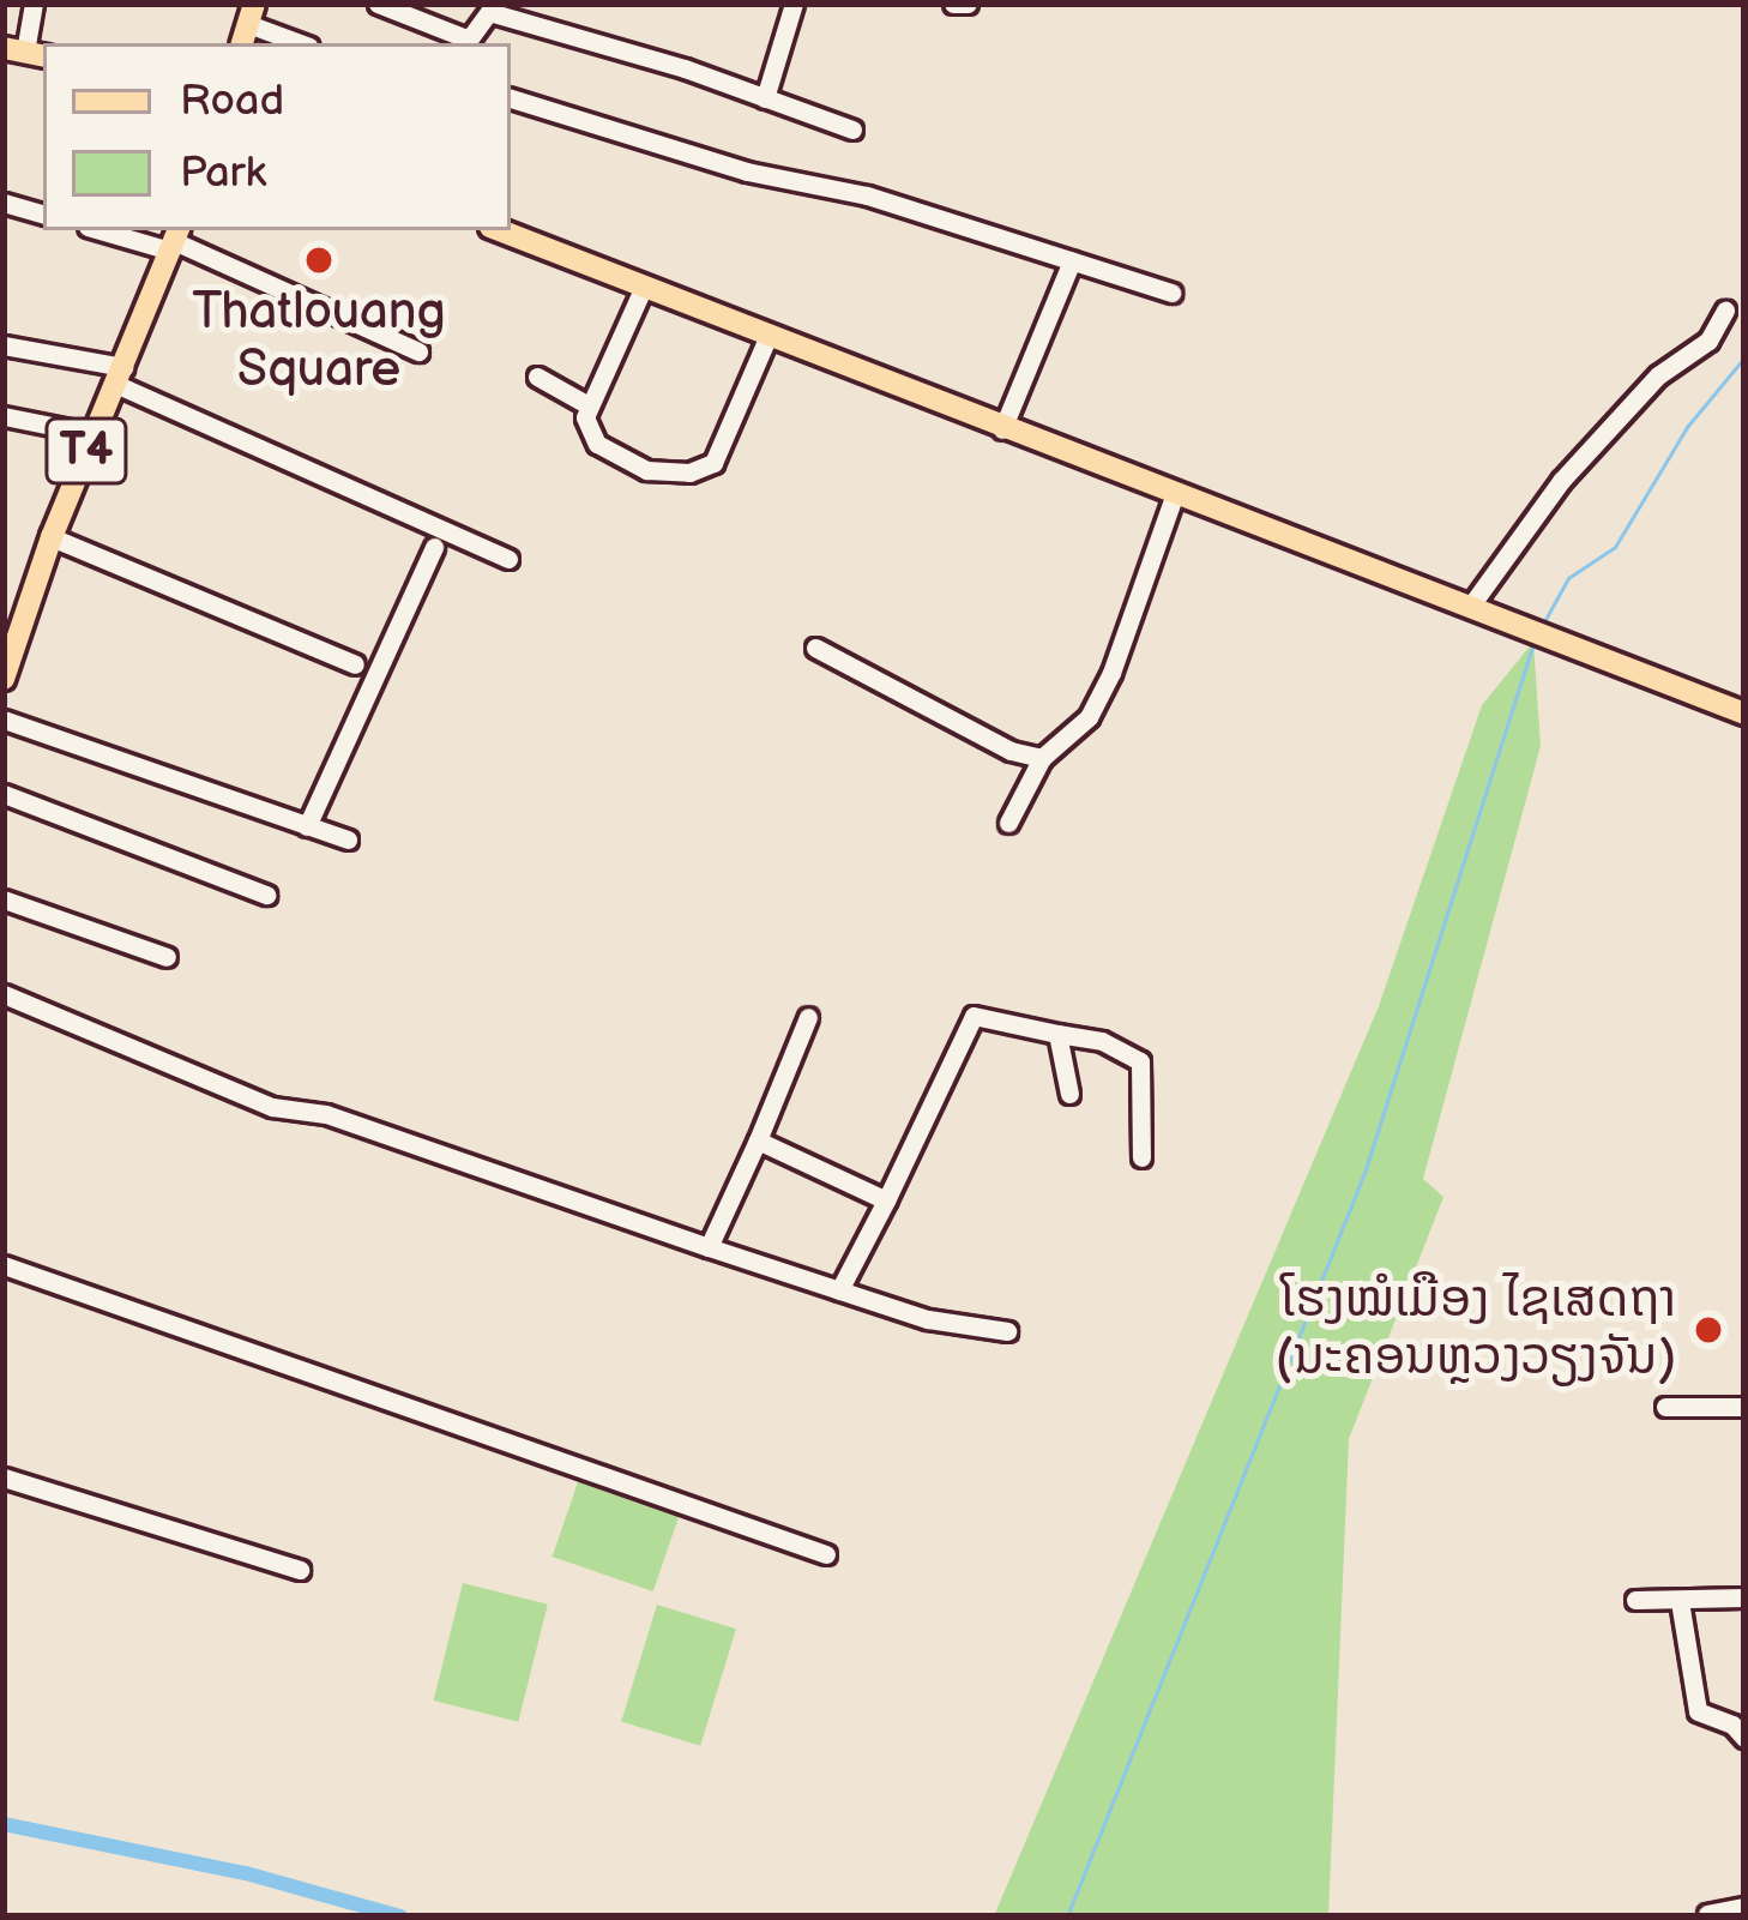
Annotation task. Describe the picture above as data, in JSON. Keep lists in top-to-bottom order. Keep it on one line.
{"streets":{"main road":["T4"]},"places":["Thatlouang Square","ໂຮງໝໍເມືອງ ໄຊເສດຖາ (ນະຄອນຫຼວງວຽງຈັນ)"],"legend":["Road","Park"]}
